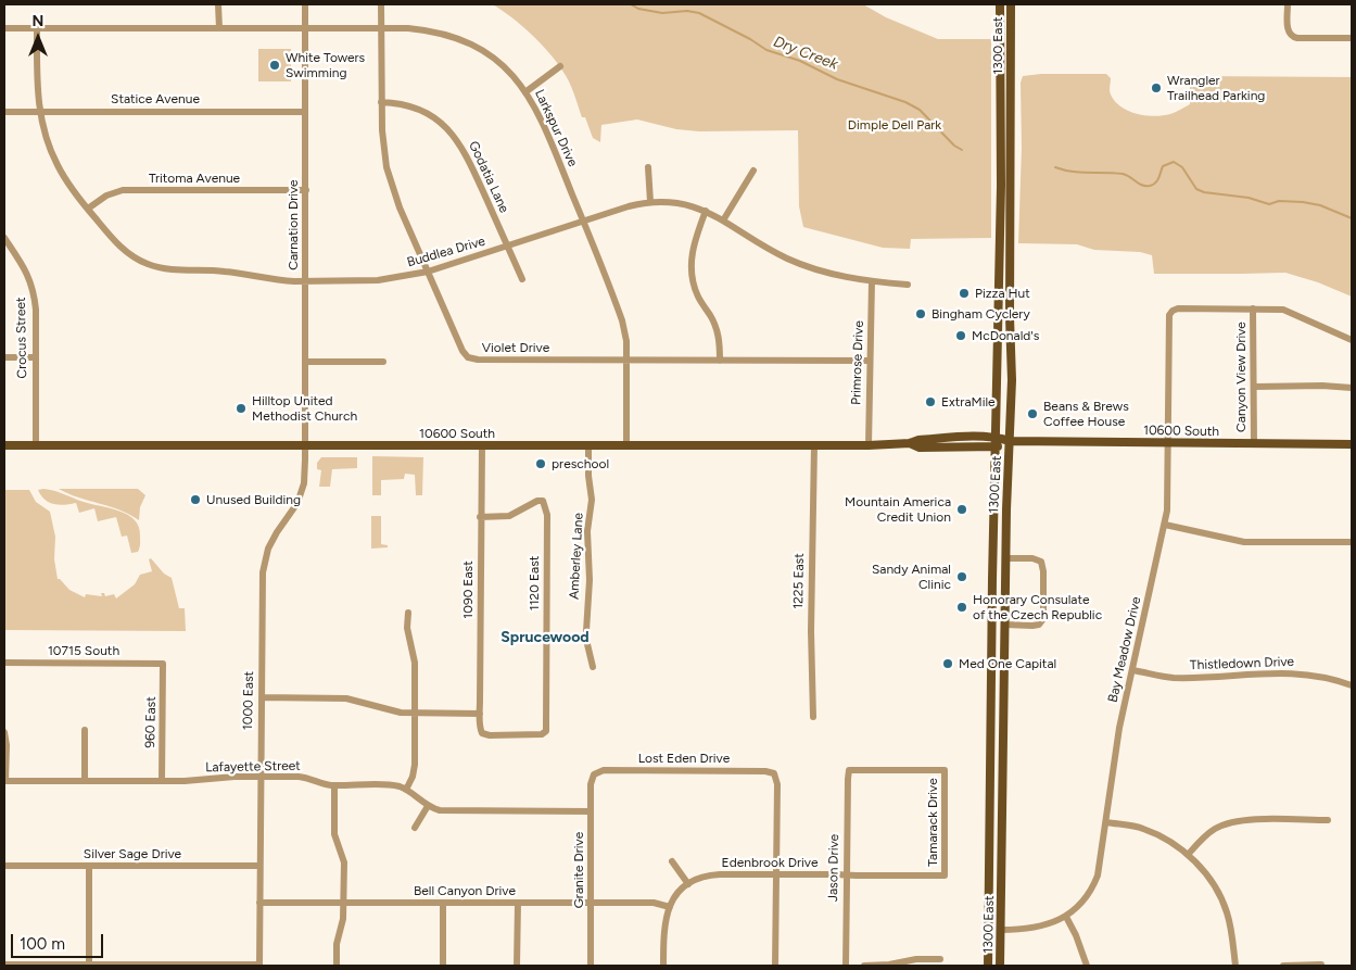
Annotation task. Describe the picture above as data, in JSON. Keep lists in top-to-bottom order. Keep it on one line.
{"streets":{"main road":["1300 East","10600 South"],"street":["Statice Avenue","Larkspur Drive","Godatia Lane","Tritoma Avenue","Carnation Drive","Buddlea Drive","Crocus Street","Violet Drive","Primrose Drive","Canyon View Drive","Amberley Lane","1225 East","1120 East","1090 East","Bay Meadow Drive","10715 South","Thistledown Drive","1000 East","960 East","Lost Eden Drive","Lafayette Street","Tamarack Drive","Silver Sage Drive","Edenbrook Drive","Jason Drive","Granite Drive","Bell Canyon Drive"]},"crossings":[["1300 East","10600 South"],["1300 East","Bay Meadow Drive"],["Statice Avenue","Carnation Drive"],["Statice Avenue","Buddlea Drive"],["Larkspur Drive","Carnation Drive"],["Larkspur Drive","Buddlea Drive"],["Larkspur Drive","Violet Drive"],["Larkspur Drive","10600 South"],["Godatia Lane","Buddlea Drive"],["Godatia Lane","Violet Drive"],["Tritoma Avenue","Carnation Drive"],["Tritoma Avenue","Buddlea Drive"],["Carnation Drive","Buddlea Drive"],["Carnation Drive","10600 South"],["Carnation Drive","1000 East"],["Buddlea Drive","Violet Drive"],["Buddlea Drive","Primrose Drive"],["Crocus Street","10600 South"],["Violet Drive","Primrose Drive"],["Primrose Drive","10600 South"],["Canyon View Drive","10600 South"],["Canyon View Drive","Bay Meadow Drive"],["10600 South","Amberley Lane"],["10600 South","1225 East"],["10600 South","1090 East"],["10600 South","Bay Meadow Drive"],["10600 South","1000 East"],["1120 East","1090 East"],["Bay Meadow Drive","Thistledown Drive"],["10715 South","960 East"],["1000 East","Lafayette Street"],["1000 East","Silver Sage Drive"],["1000 East","Bell Canyon Drive"],["960 East","Lafayette Street"],["Lost Eden Drive","Edenbrook Drive"],["Lost Eden Drive","Granite Drive"],["Lafayette Street","Granite Drive"],["Tamarack Drive","Edenbrook Drive"],["Tamarack Drive","Jason Drive"],["Edenbrook Drive","Jason Drive"],["Edenbrook Drive","Bell Canyon Drive"],["Granite Drive","Bell Canyon Drive"]],"districts":["Sprucewood"],"water":["Dry Creek"],"parks":["Dimple Dell Park"],"places":["White Towers Swimming","Wrangler Trailhead Parking","Pizza Hut","Bingham Cyclery","McDonald's","ExtraMile","Hilltop United Methodist Church","Beans & Brews Coffee House","preschool","Unused Building","Mountain America Credit Union","Sandy Animal Clinic","Honorary Consulate of the Czech Republic","Med One Capital"],"scale_bar":"100 m","north":"top"}
